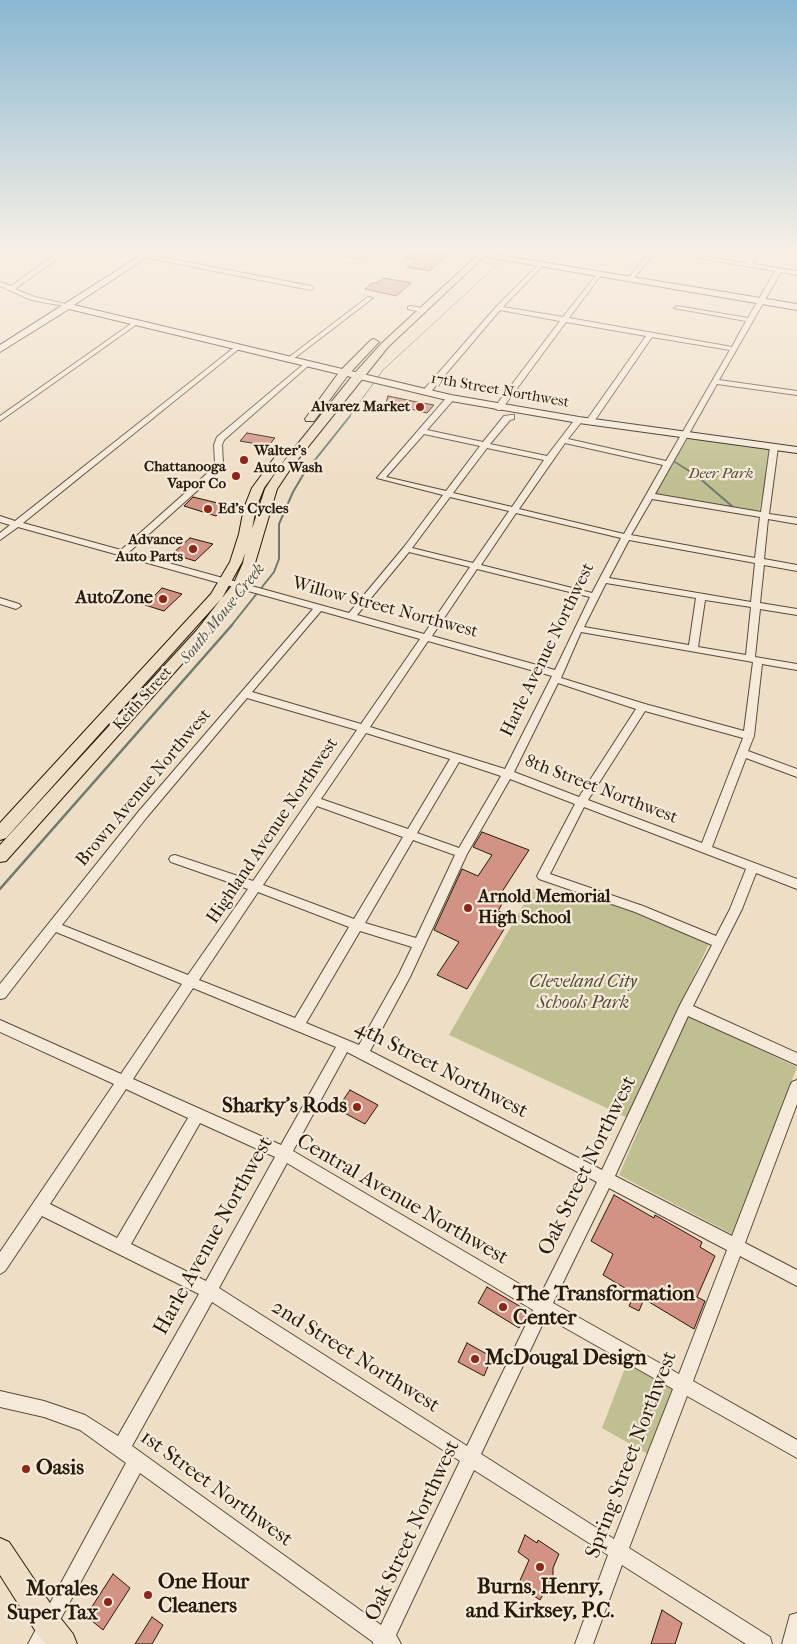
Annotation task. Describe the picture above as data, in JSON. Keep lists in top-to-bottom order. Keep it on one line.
{"streets":{"main road":["Keith Street"],"street":["17th Street Northwest","Willow Street Northwest","Harle Avenue Northwest","Brown Avenue Northwest","8th Street Northwest","Highland Avenue Northwest","4th Street Northwest","Oak Street Northwest","Central Avenue Northwest","2nd Street Northwest","Spring Street Northwest","1st Street Northwest"]},"crossings":[["17th Street Northwest","Harle Avenue Northwest"],["17th Street Northwest","Keith Street"],["17th Street Northwest","Highland Avenue Northwest"],["Willow Street Northwest","Harle Avenue Northwest"],["Willow Street Northwest","Keith Street"],["Willow Street Northwest","Brown Avenue Northwest"],["Willow Street Northwest","Highland Avenue Northwest"],["Harle Avenue Northwest","8th Street Northwest"],["Harle Avenue Northwest","4th Street Northwest"],["Harle Avenue Northwest","Central Avenue Northwest"],["Harle Avenue Northwest","2nd Street Northwest"],["Harle Avenue Northwest","1st Street Northwest"],["Brown Avenue Northwest","8th Street Northwest"],["Brown Avenue Northwest","4th Street Northwest"],["8th Street Northwest","Highland Avenue Northwest"],["8th Street Northwest","Oak Street Northwest"],["Highland Avenue Northwest","4th Street Northwest"],["Highland Avenue Northwest","Central Avenue Northwest"],["Highland Avenue Northwest","2nd Street Northwest"],["4th Street Northwest","Oak Street Northwest"],["4th Street Northwest","Spring Street Northwest"],["Oak Street Northwest","Central Avenue Northwest"],["Oak Street Northwest","2nd Street Northwest"],["Oak Street Northwest","1st Street Northwest"],["Central Avenue Northwest","Spring Street Northwest"],["2nd Street Northwest","Spring Street Northwest"]],"water":["South Mouse Creek"],"parks":["Deer Park","Cleveland City Schools Park"],"places":["Alvarez Market","Walter's Auto Wash","Chattanooga Vapor Co","Ed's Cycles","Advance Auto Parts","AutoZone","Arnold Memorial High School","Sharky's Rods","The Transformation Center","McDougal Design","Oasis","Burns, Henry, and Kirksey, P.C.","One Hour Cleaners","Morales Super Tax"]}
